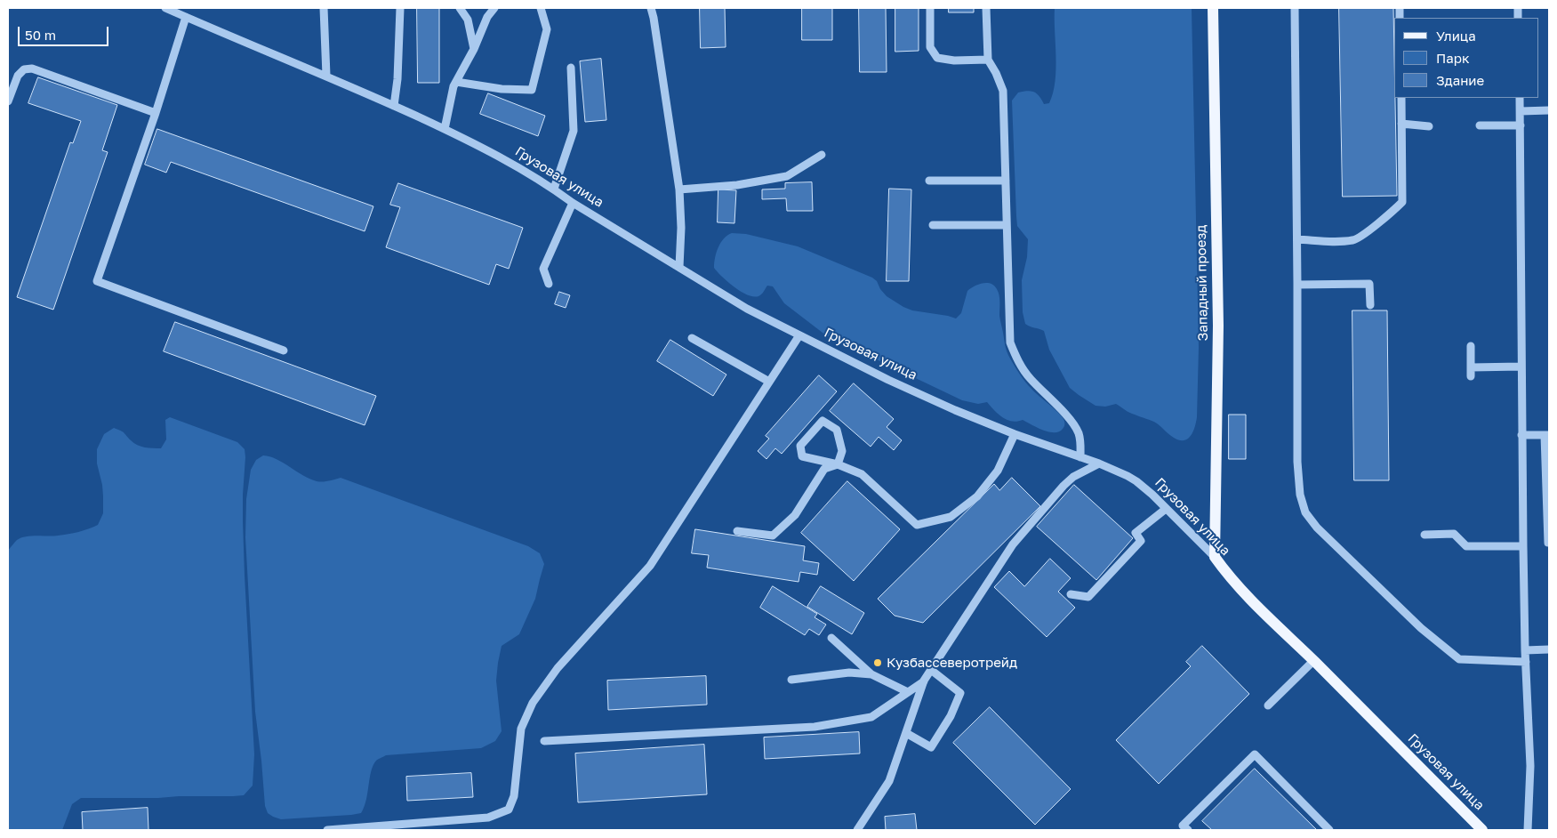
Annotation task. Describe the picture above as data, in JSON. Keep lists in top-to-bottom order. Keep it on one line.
{"streets":{"main road":["Грузовая улица","Западный проезд"]},"crossings":[["Грузовая улица","Западный проезд"]],"places":["Кузбассеверотрейд"],"legend":["Улица","Парк","Здание"],"scale_bar":"50 m"}
